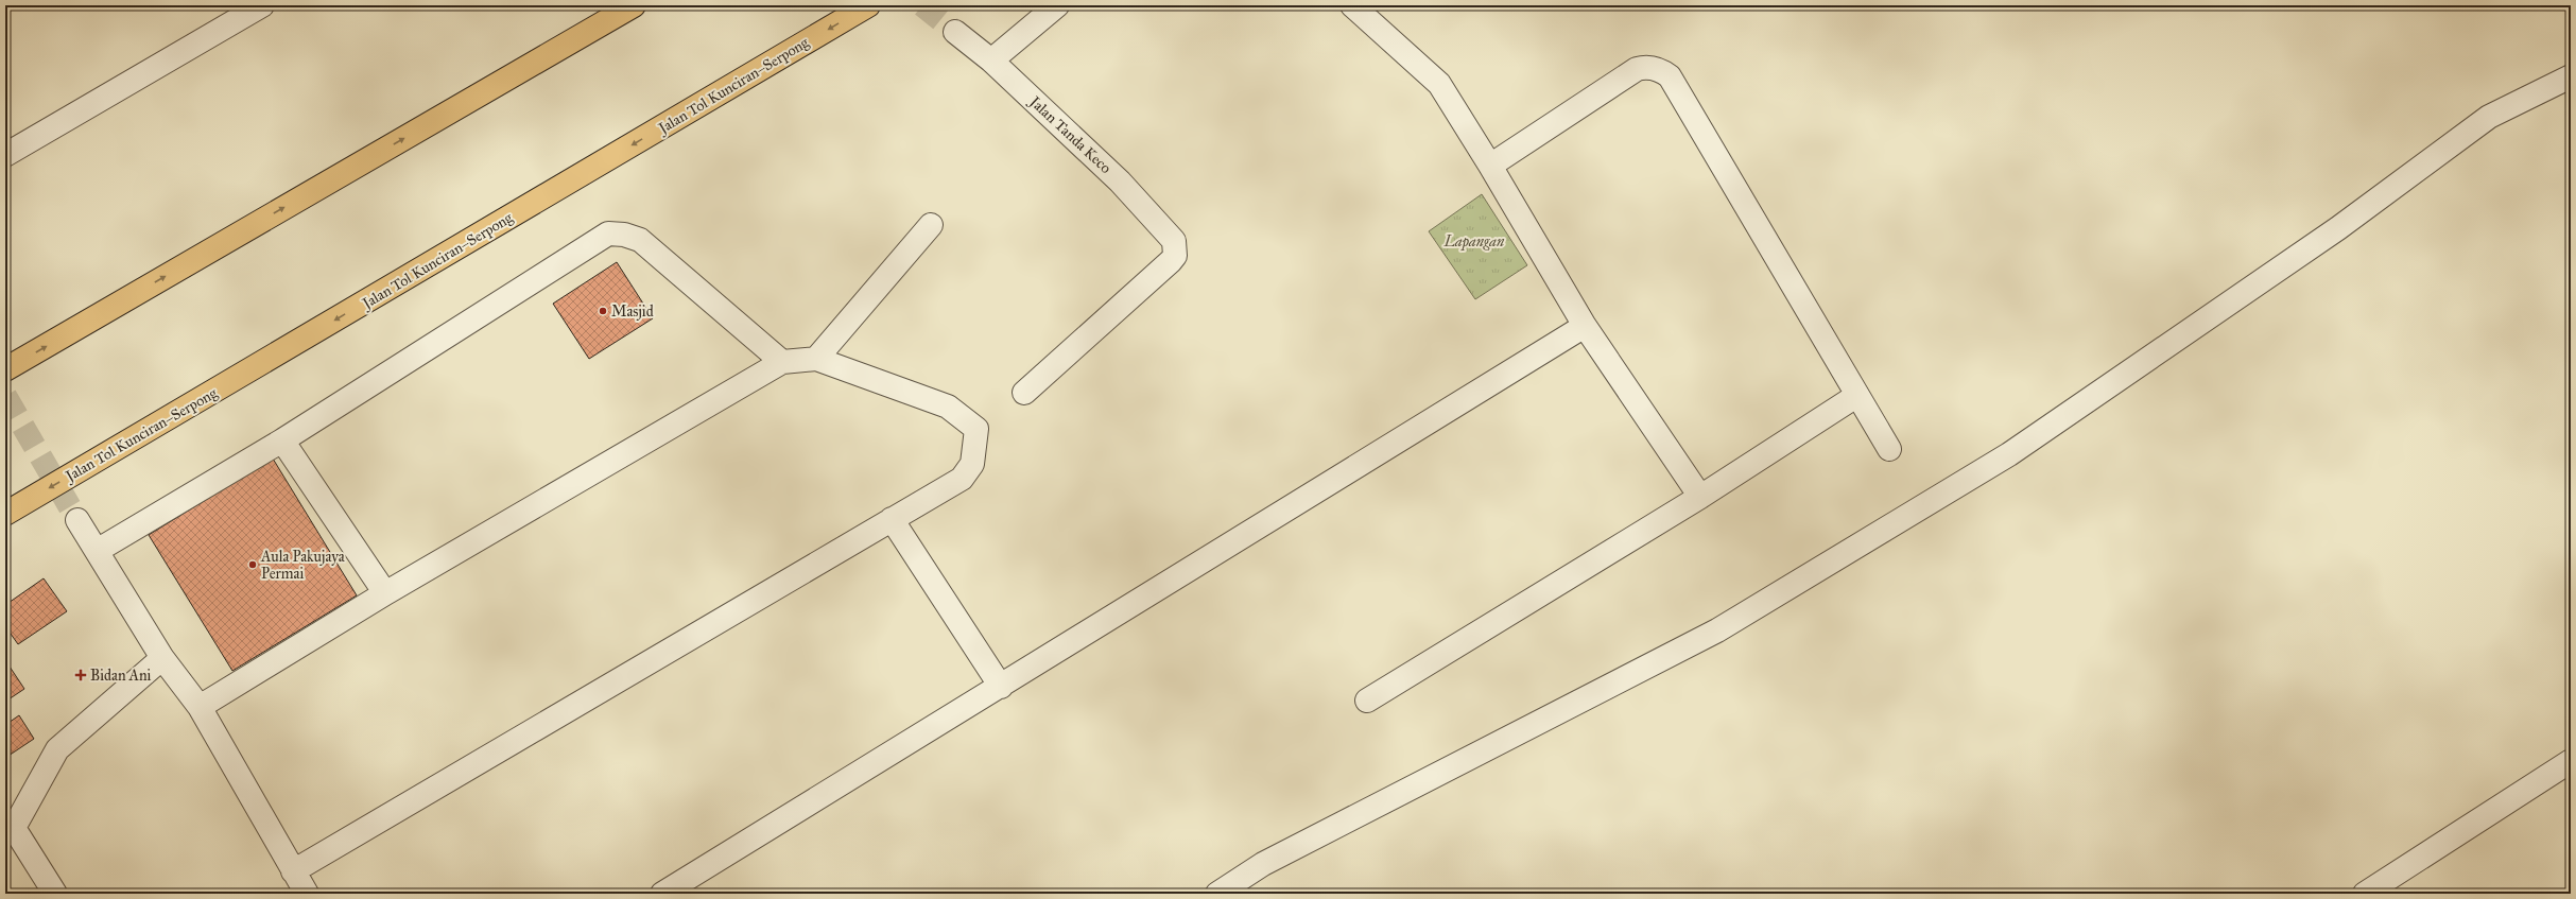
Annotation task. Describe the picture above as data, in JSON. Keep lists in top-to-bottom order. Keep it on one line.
{"streets":{"highway":["Jalan Tol Kunciran–Serpong"],"street":["Jalan Tanda Keco"]},"parks":["Lapangan"],"places":{"other":["Masjid","Aula Pakujaya Permai"],"health":["Bidan Ani"]}}
